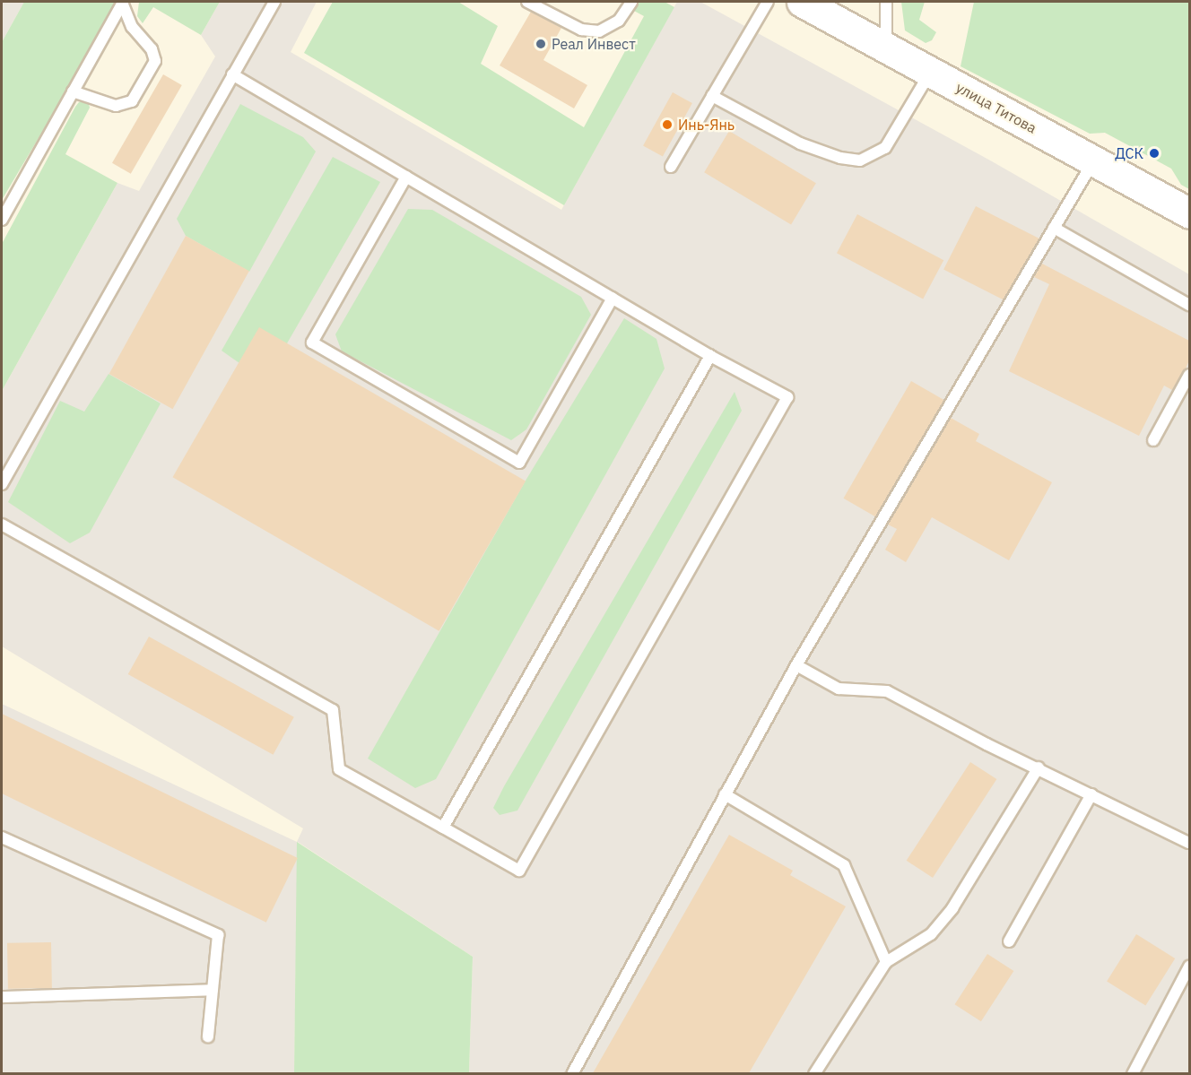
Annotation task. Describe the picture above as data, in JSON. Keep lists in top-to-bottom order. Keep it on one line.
{"streets":{"main road":["улица Титова"]},"places":["Реал Инвест","Инь-Янь","ДСК"]}
